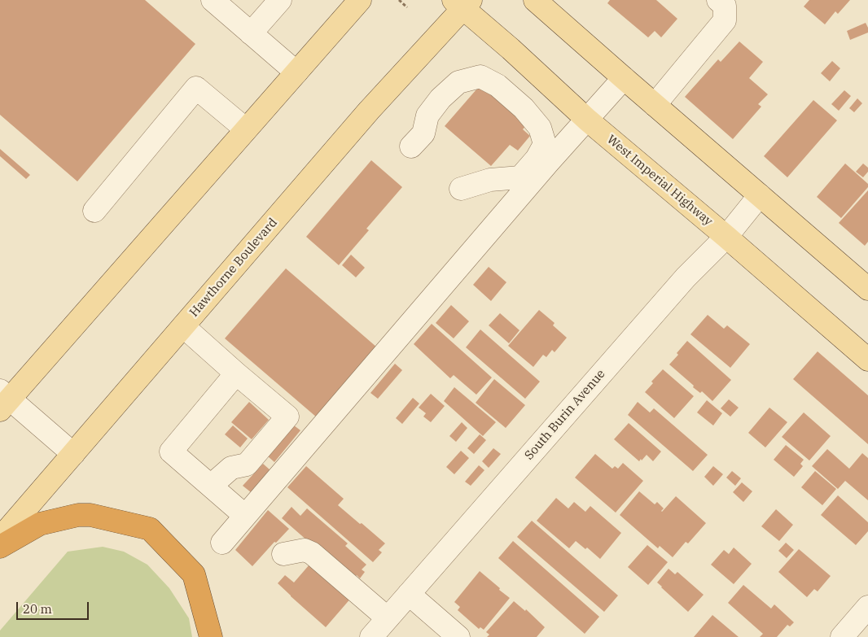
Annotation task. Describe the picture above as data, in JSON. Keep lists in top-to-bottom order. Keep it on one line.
{"streets":{"main road":["West Imperial Highway","Hawthorne Boulevard"],"street":["South Burin Avenue"]},"crossings":[["West Imperial Highway","Hawthorne Boulevard"],["West Imperial Highway","South Burin Avenue"]],"scale_bar":"20 m"}
